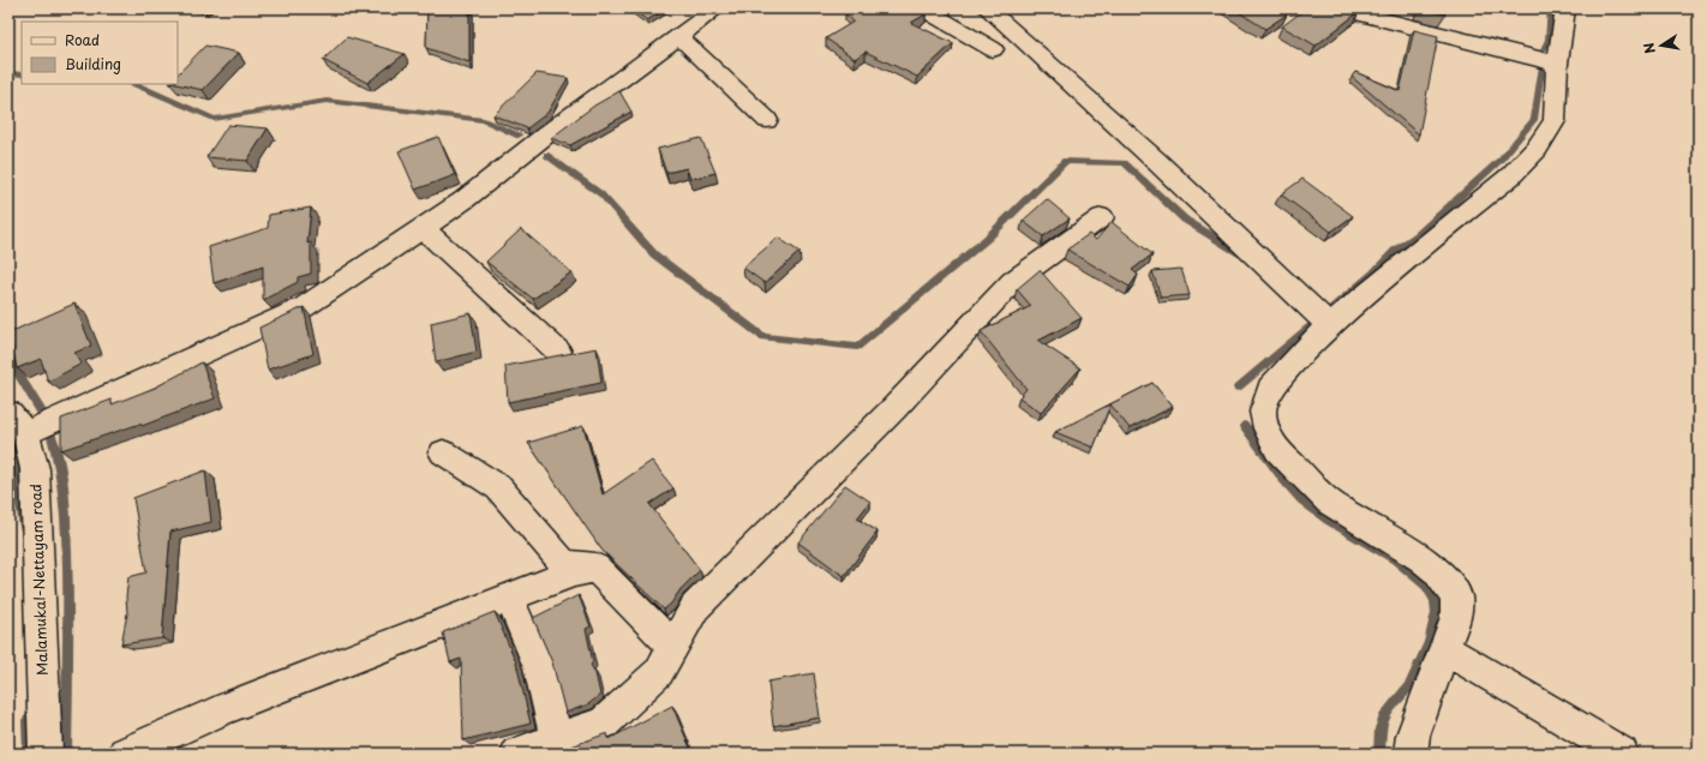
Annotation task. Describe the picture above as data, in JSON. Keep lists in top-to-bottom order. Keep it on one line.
{"streets":{"street":["Malamukal-Nettayam road"]},"legend":["Road","Building"],"north":"left"}
